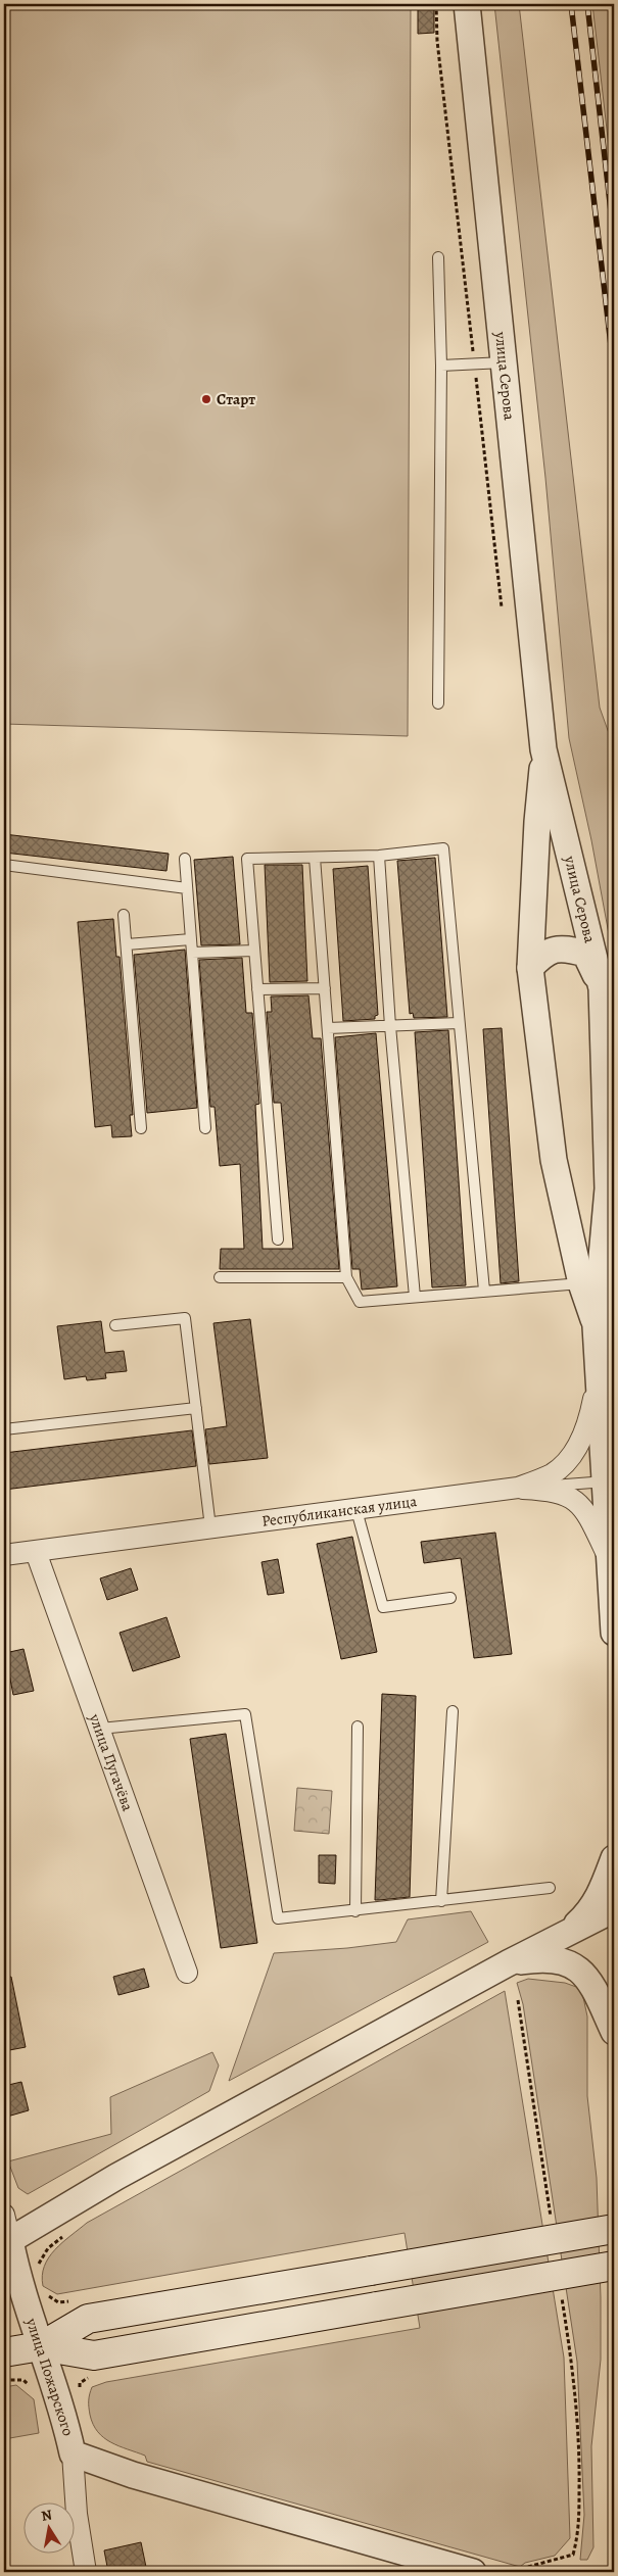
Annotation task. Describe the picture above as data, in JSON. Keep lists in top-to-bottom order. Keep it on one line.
{"streets":{"street":["улица Серова","Республиканская улица","улица Пугачёва","улица Пожарского"]},"crossings":[["улица Серова","Республиканская улица"],["Республиканская улица","улица Пугачёва"]],"places":["Старт"],"north":"top"}
